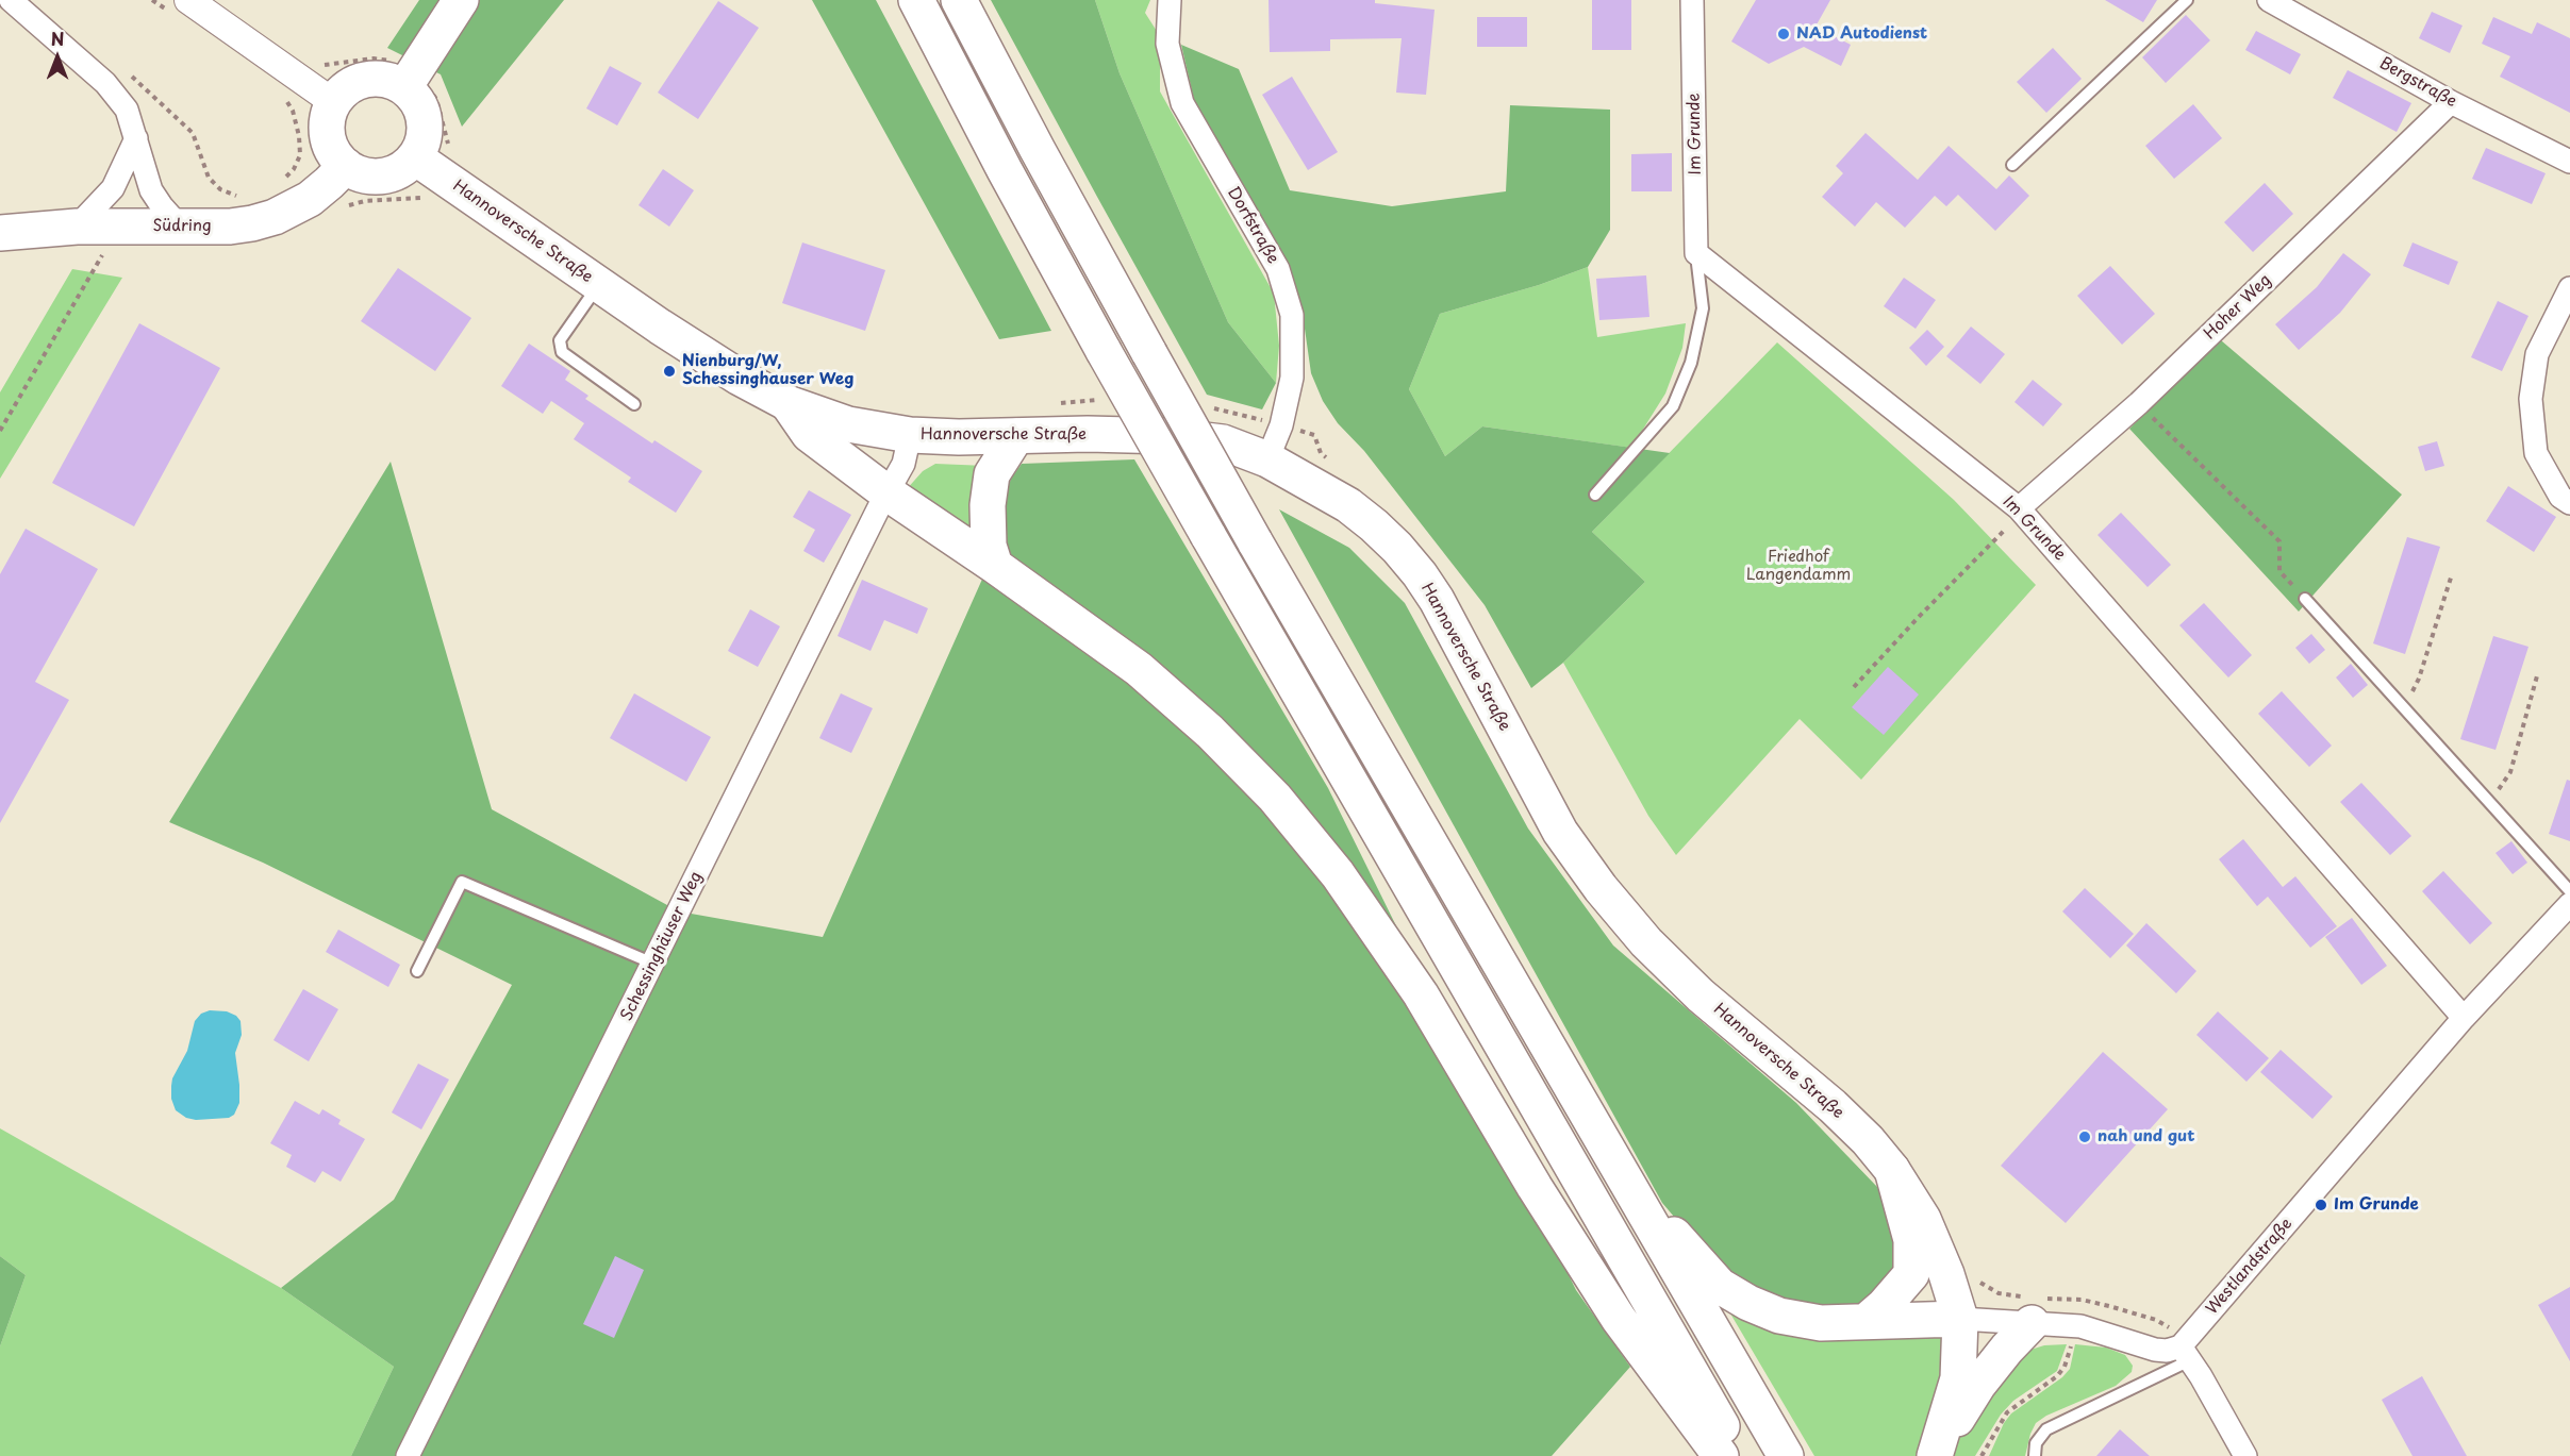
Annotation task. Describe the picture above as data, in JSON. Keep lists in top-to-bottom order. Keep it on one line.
{"streets":{"main road":["Südring","Hannoversche Straße"],"street":["Bergstraße","Im Grunde","Dorfstraße","Hoher Weg","Schessinghäuser Weg","Westlandstraße"]},"crossings":[["Bergstraße","Hoher Weg"],["Im Grunde","Hoher Weg"],["Im Grunde","Westlandstraße"],["Dorfstraße","Hannoversche Straße"],["Südring","Hannoversche Straße"],["Hannoversche Straße","Schessinghäuser Weg"]],"parks":["Friedhof Langendamm"],"places":["NAD Autodienst","Nienburg/W, Schessinghauser Weg","nah und gut","Im Grunde"],"north":"top"}
